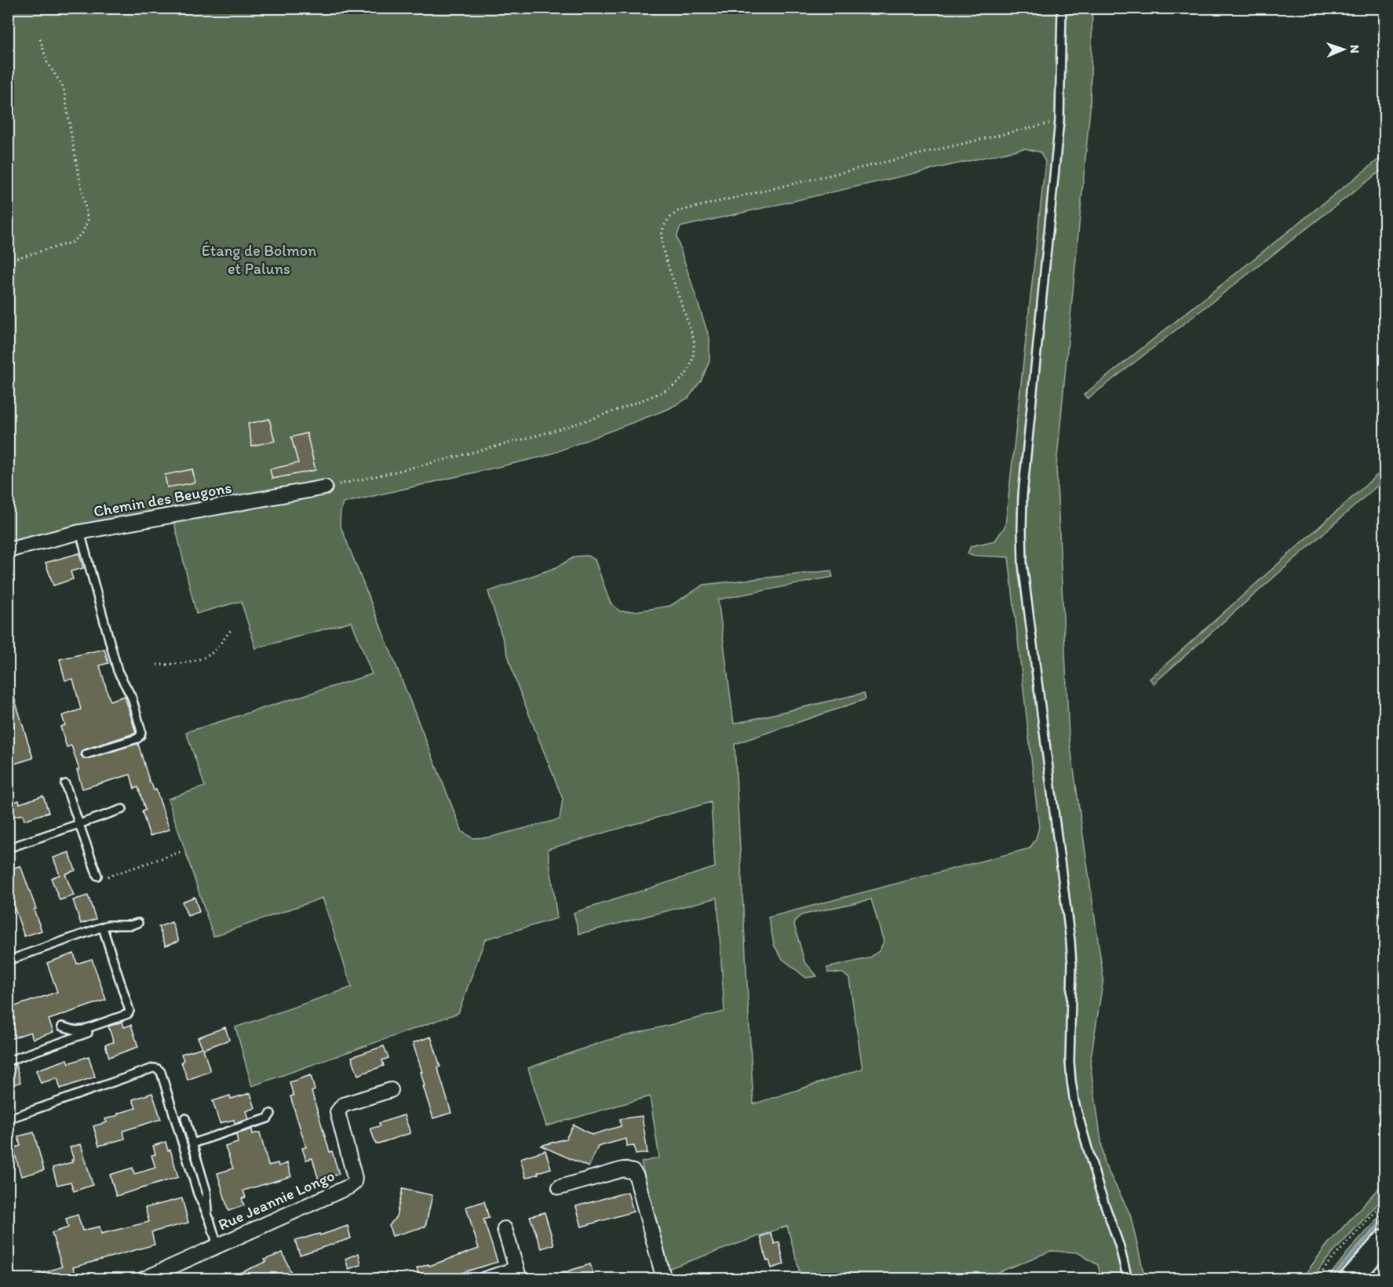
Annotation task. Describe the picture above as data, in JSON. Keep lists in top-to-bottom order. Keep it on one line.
{"streets":{"street":["Chemin des Beugons","Rue Jeannie Longo"]},"parks":["Étang de Bolmon et Paluns"],"north":"right"}
